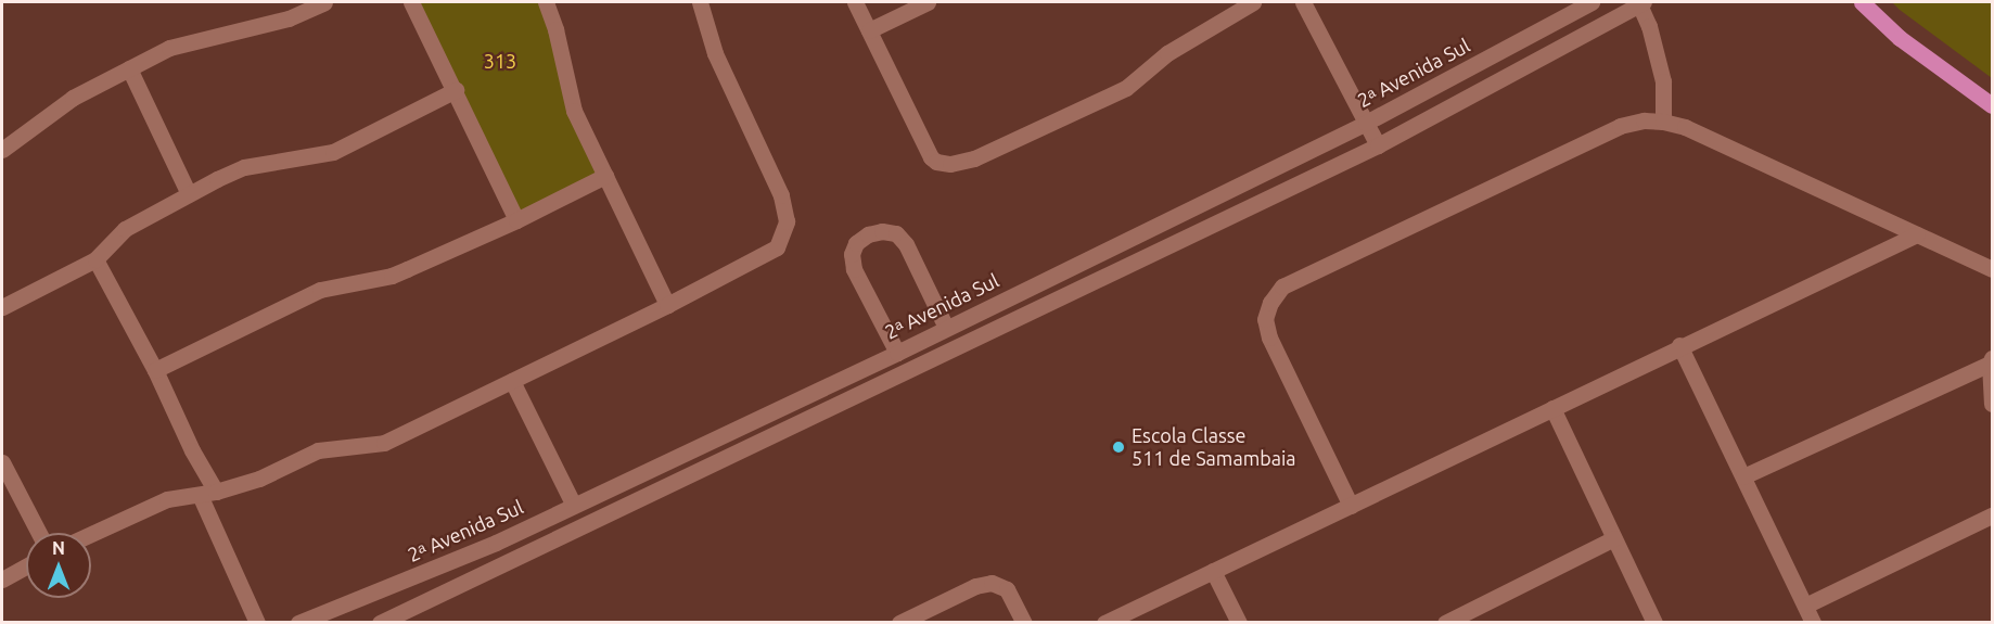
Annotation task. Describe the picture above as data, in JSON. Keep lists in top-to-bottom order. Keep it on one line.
{"streets":{"street":["2ᵃ Avenida Sul"]},"parks":["313"],"places":["Escola Classe 511 de Samambaia"],"north":"top"}
